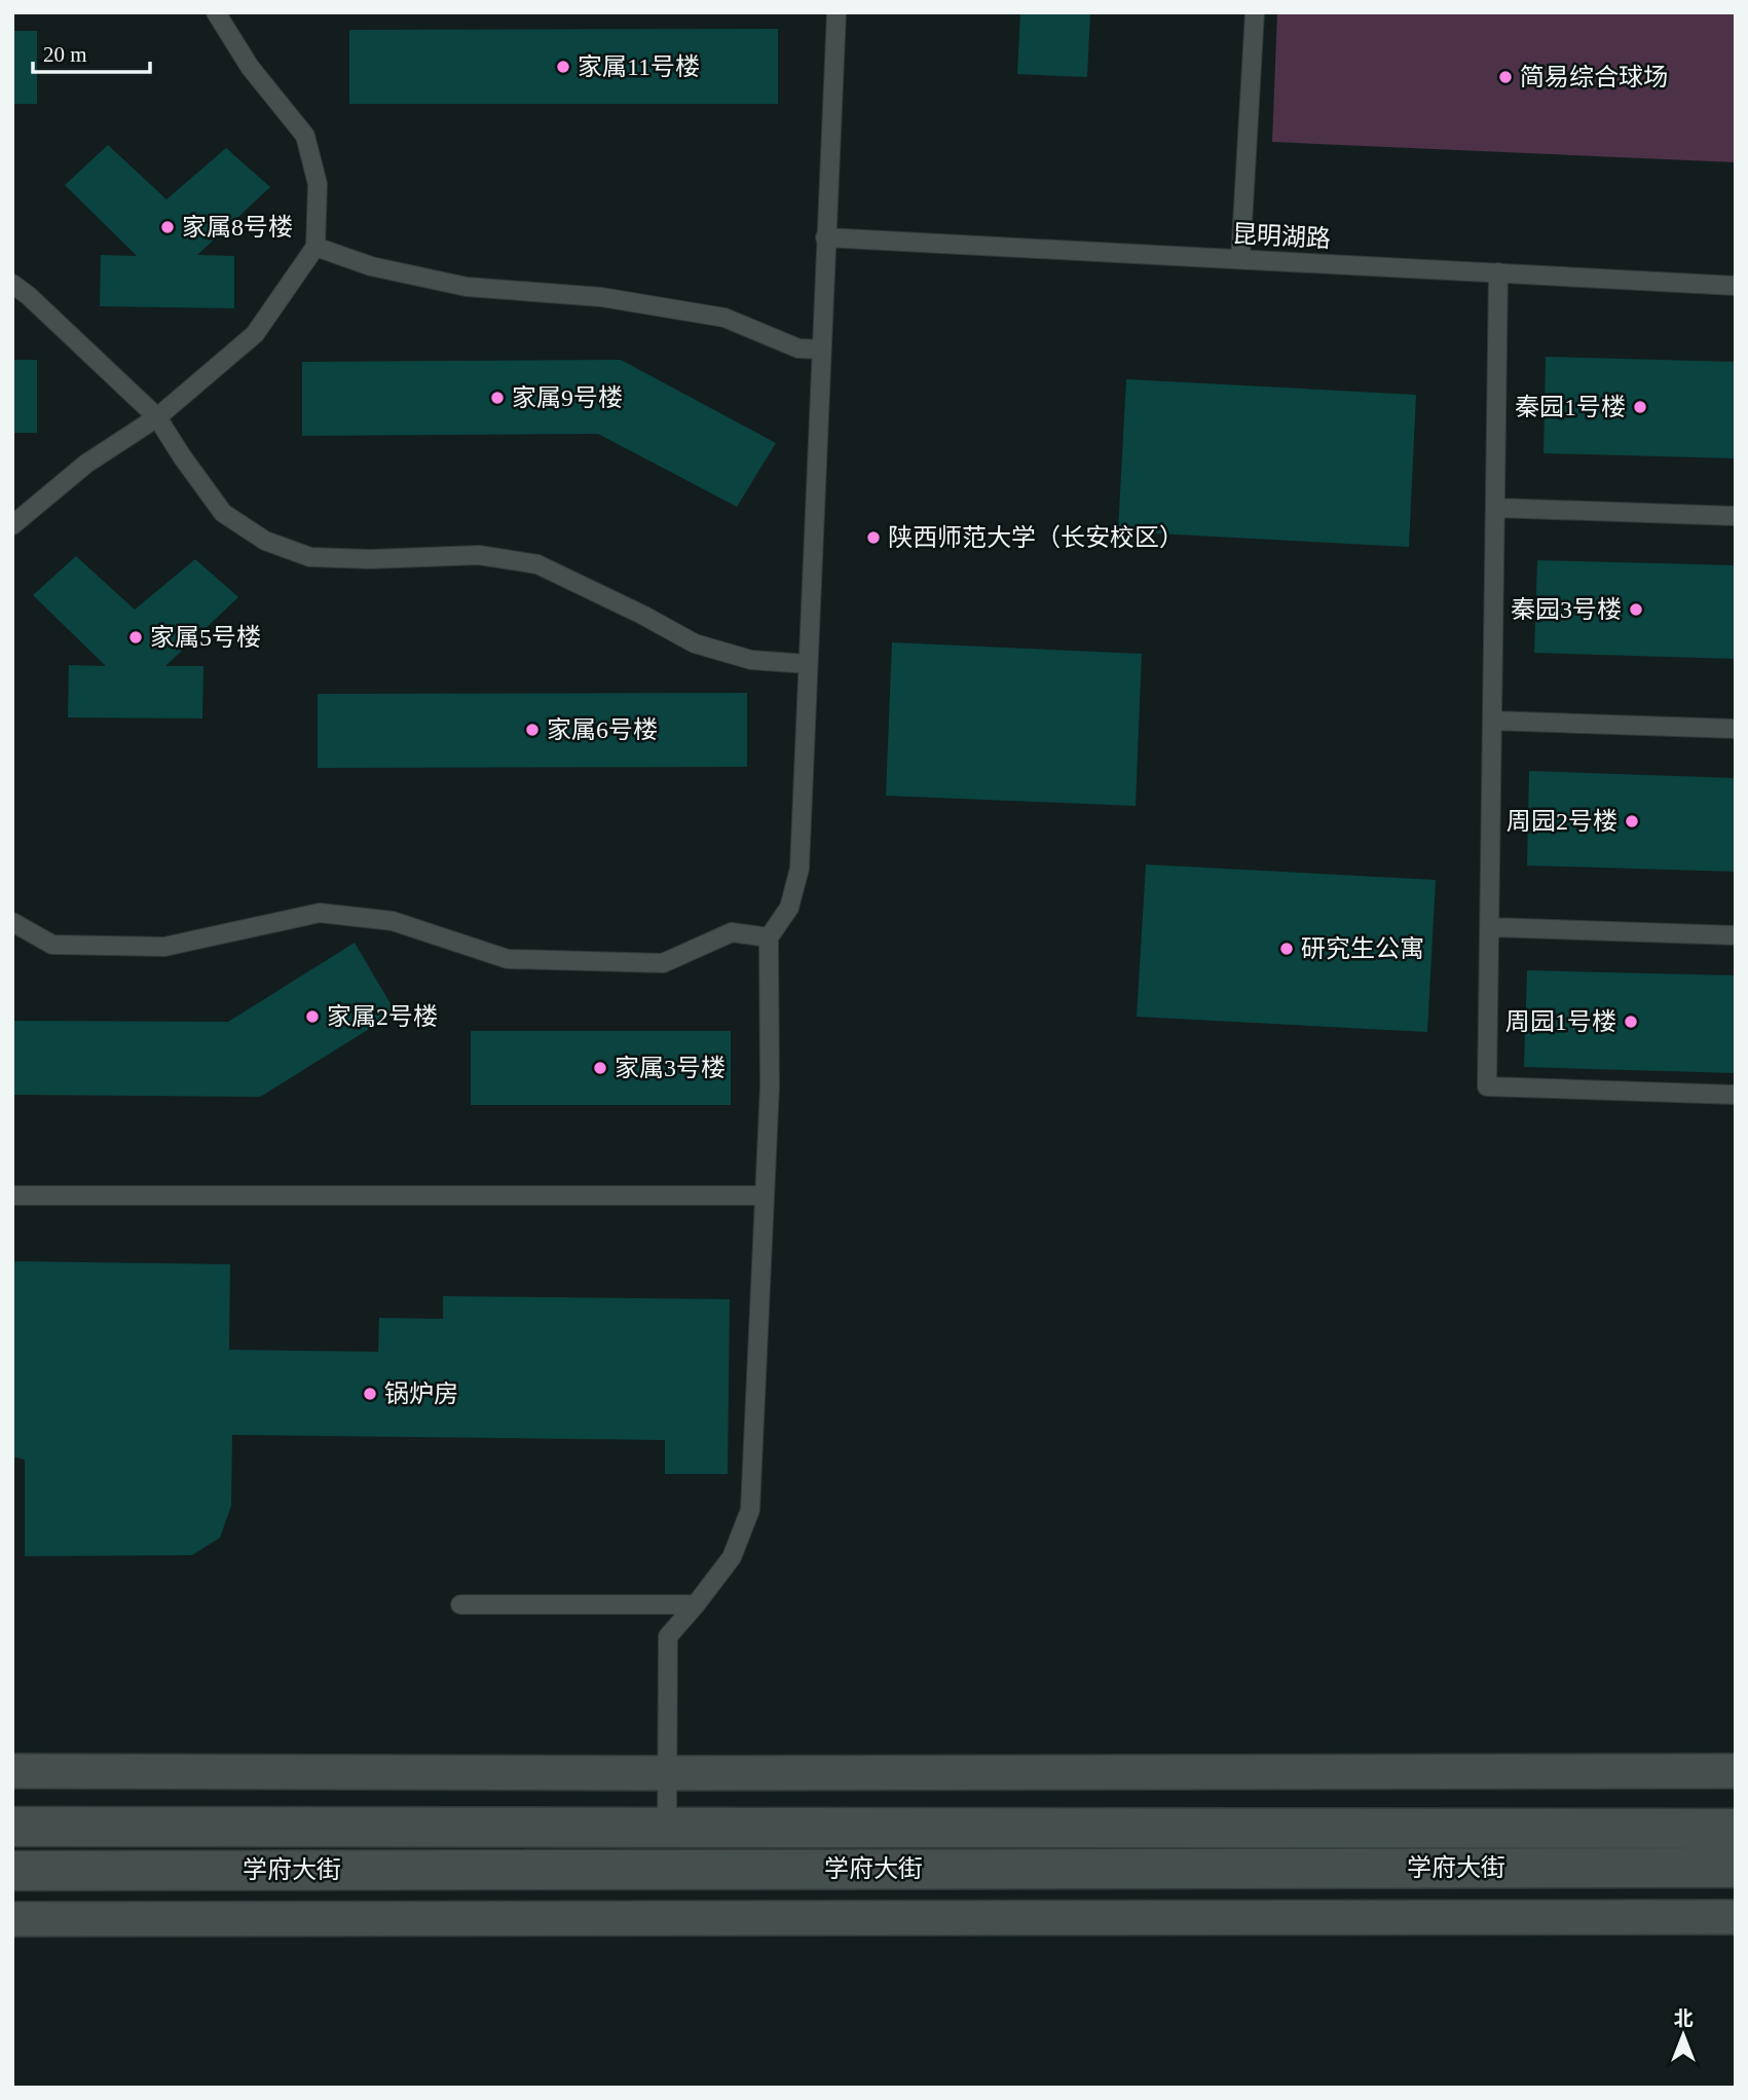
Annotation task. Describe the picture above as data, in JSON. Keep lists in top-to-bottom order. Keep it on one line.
{"streets":{"main road":["学府大街"],"lane":["昆明湖路"]},"places":["家属11号楼","简易综合球场","家属8号楼","家属9号楼","秦园1号楼","陕西师范大学（长安校区）","秦园3号楼","家属5号楼","家属6号楼","周园2号楼","研究生公寓","家属2号楼","周园1号楼","家属3号楼","锅炉房"],"scale_bar":"20 m","north":"top"}
